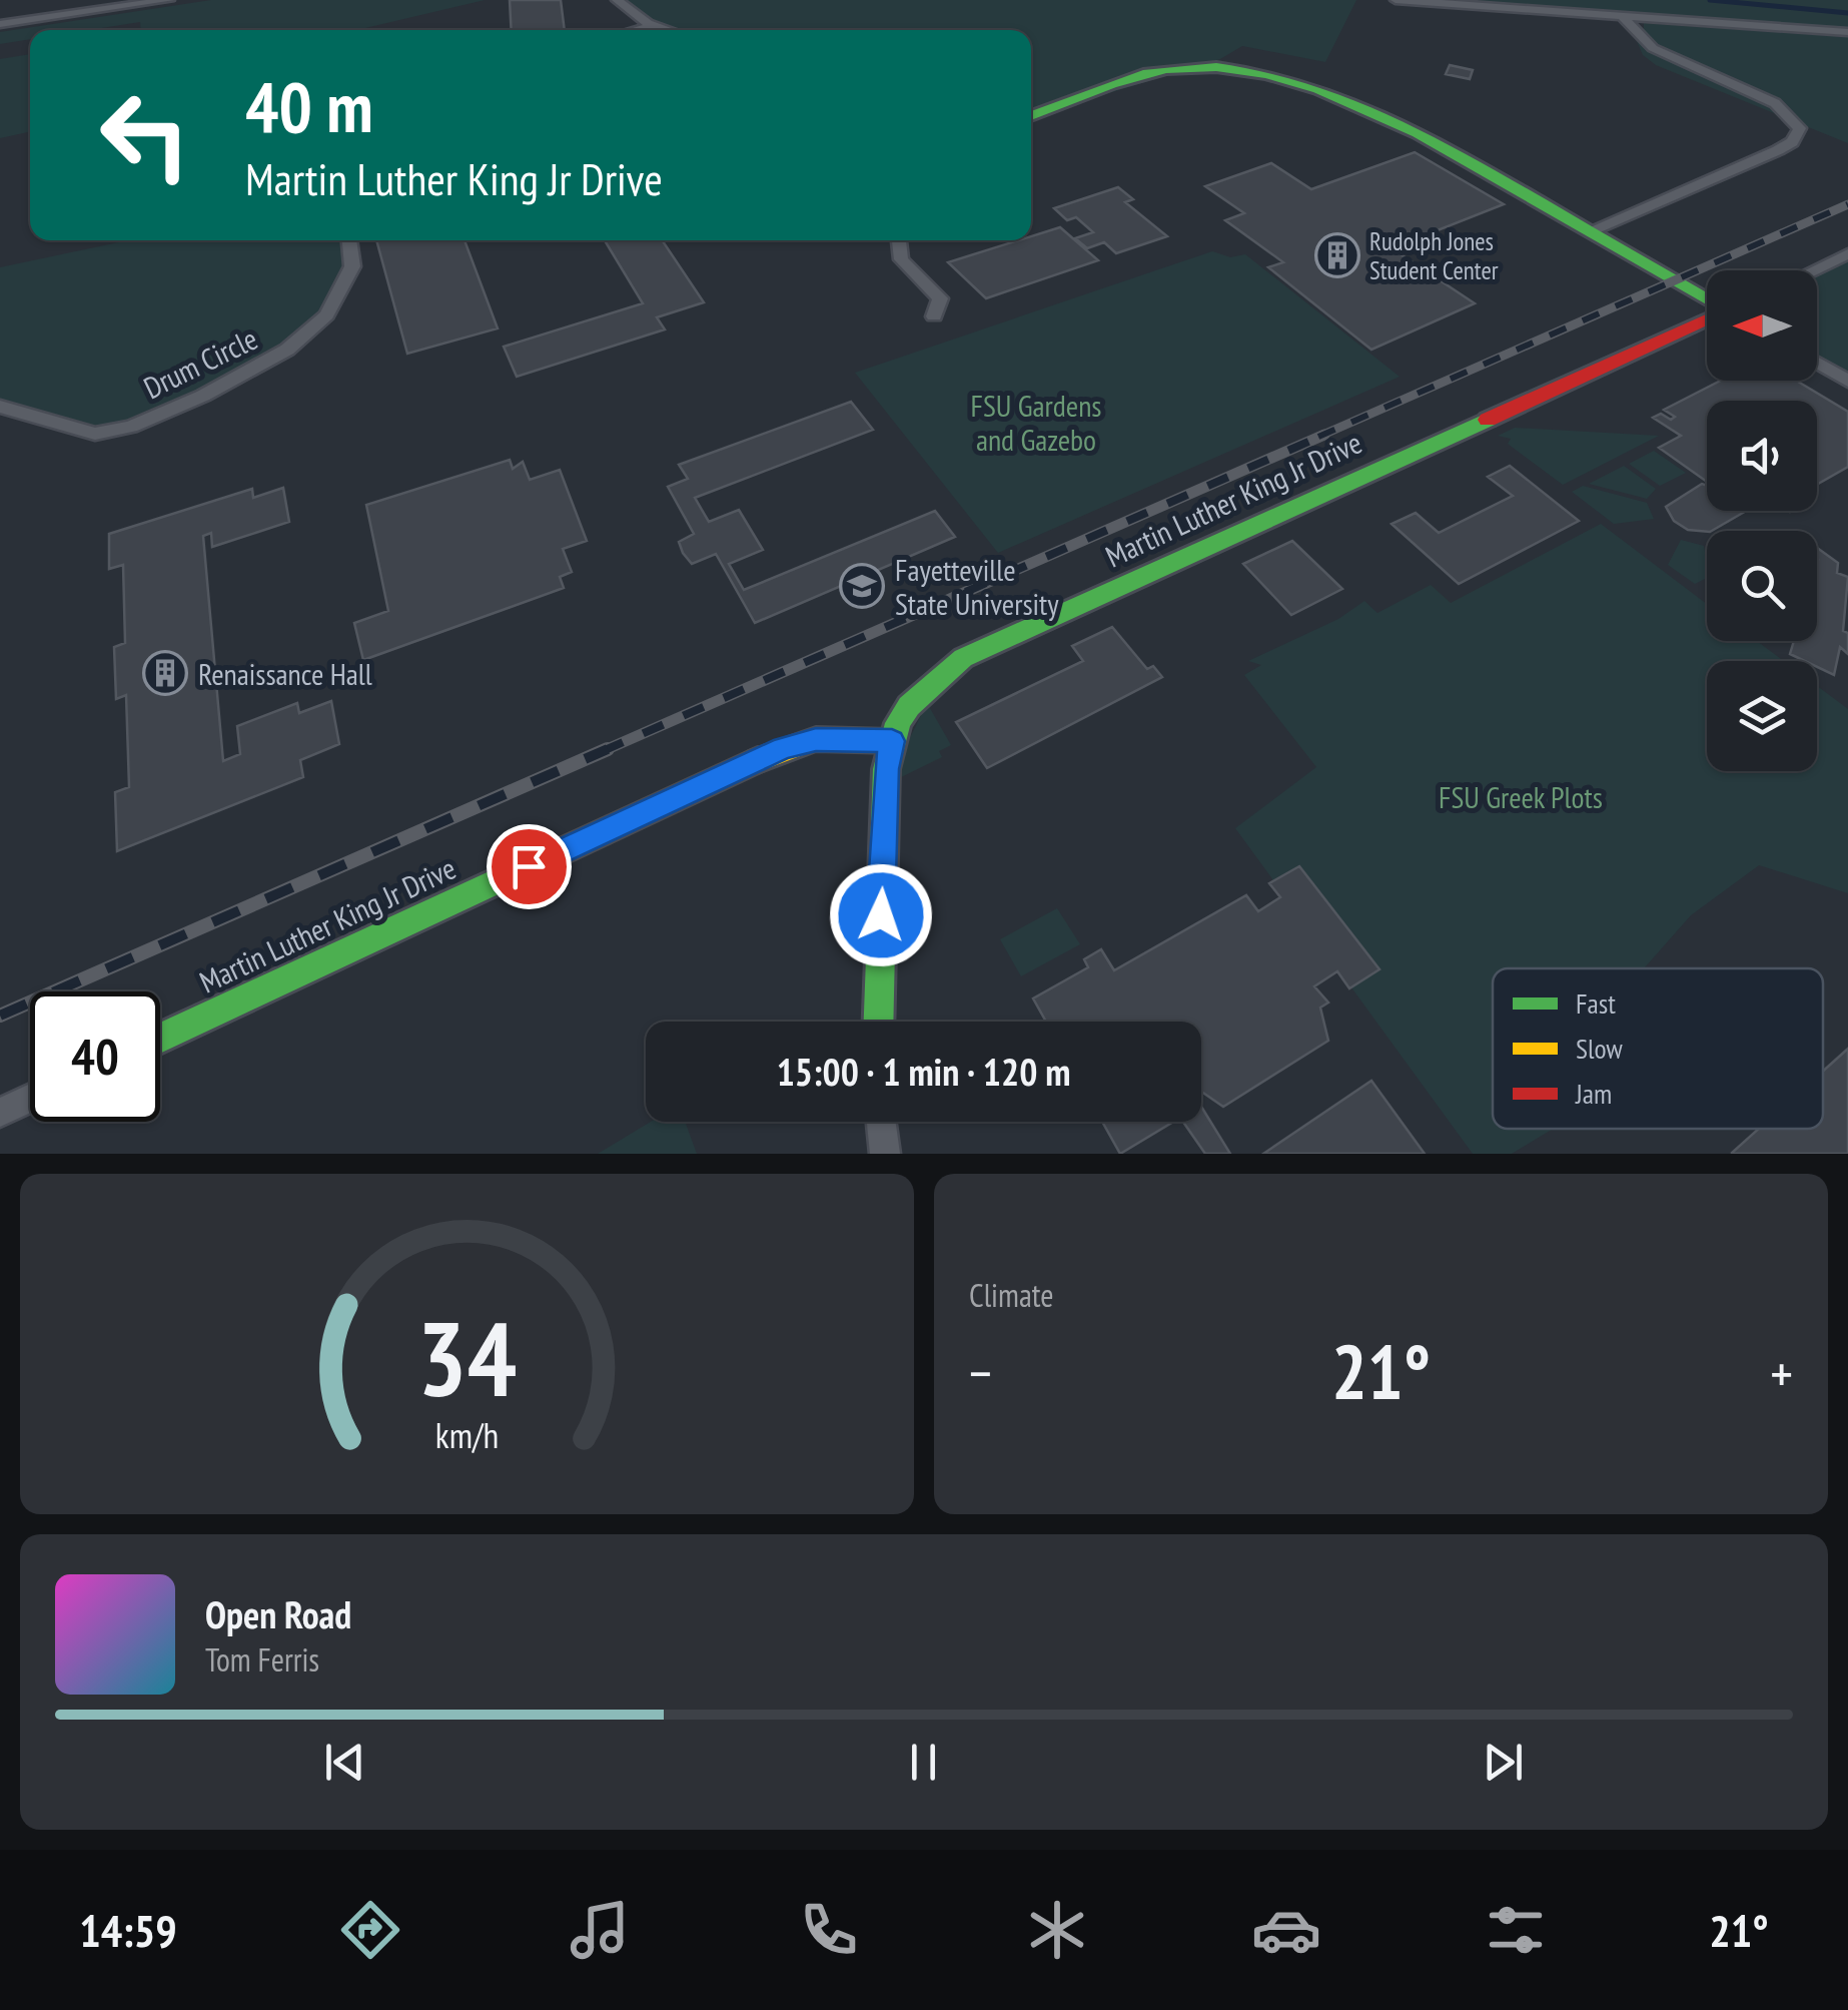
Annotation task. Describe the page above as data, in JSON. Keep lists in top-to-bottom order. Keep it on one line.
{"streets":{"street":["Drum Circle","Martin Luther King Jr Drive"]},"parks":["FSU Gardens and Gazebo","FSU Greek Plots"],"places":{"building":["Rudolph Jones Student Center","Renaissance Hall"],"school or university":["Fayetteville State University"]},"legend":["Fast","Slow","Jam"],"north":"left","page":{"turn":["40 m","Martin Luther King Jr Drive"],"limit":"40","trip":"15:00 · 1 min · 120 m","tile":"Climate","heat":["−","21°","+"],"song":["Open Road","Tom Ferris"],"tabs":["14:59","21°"],"gauge":["34","km/h"]}}
